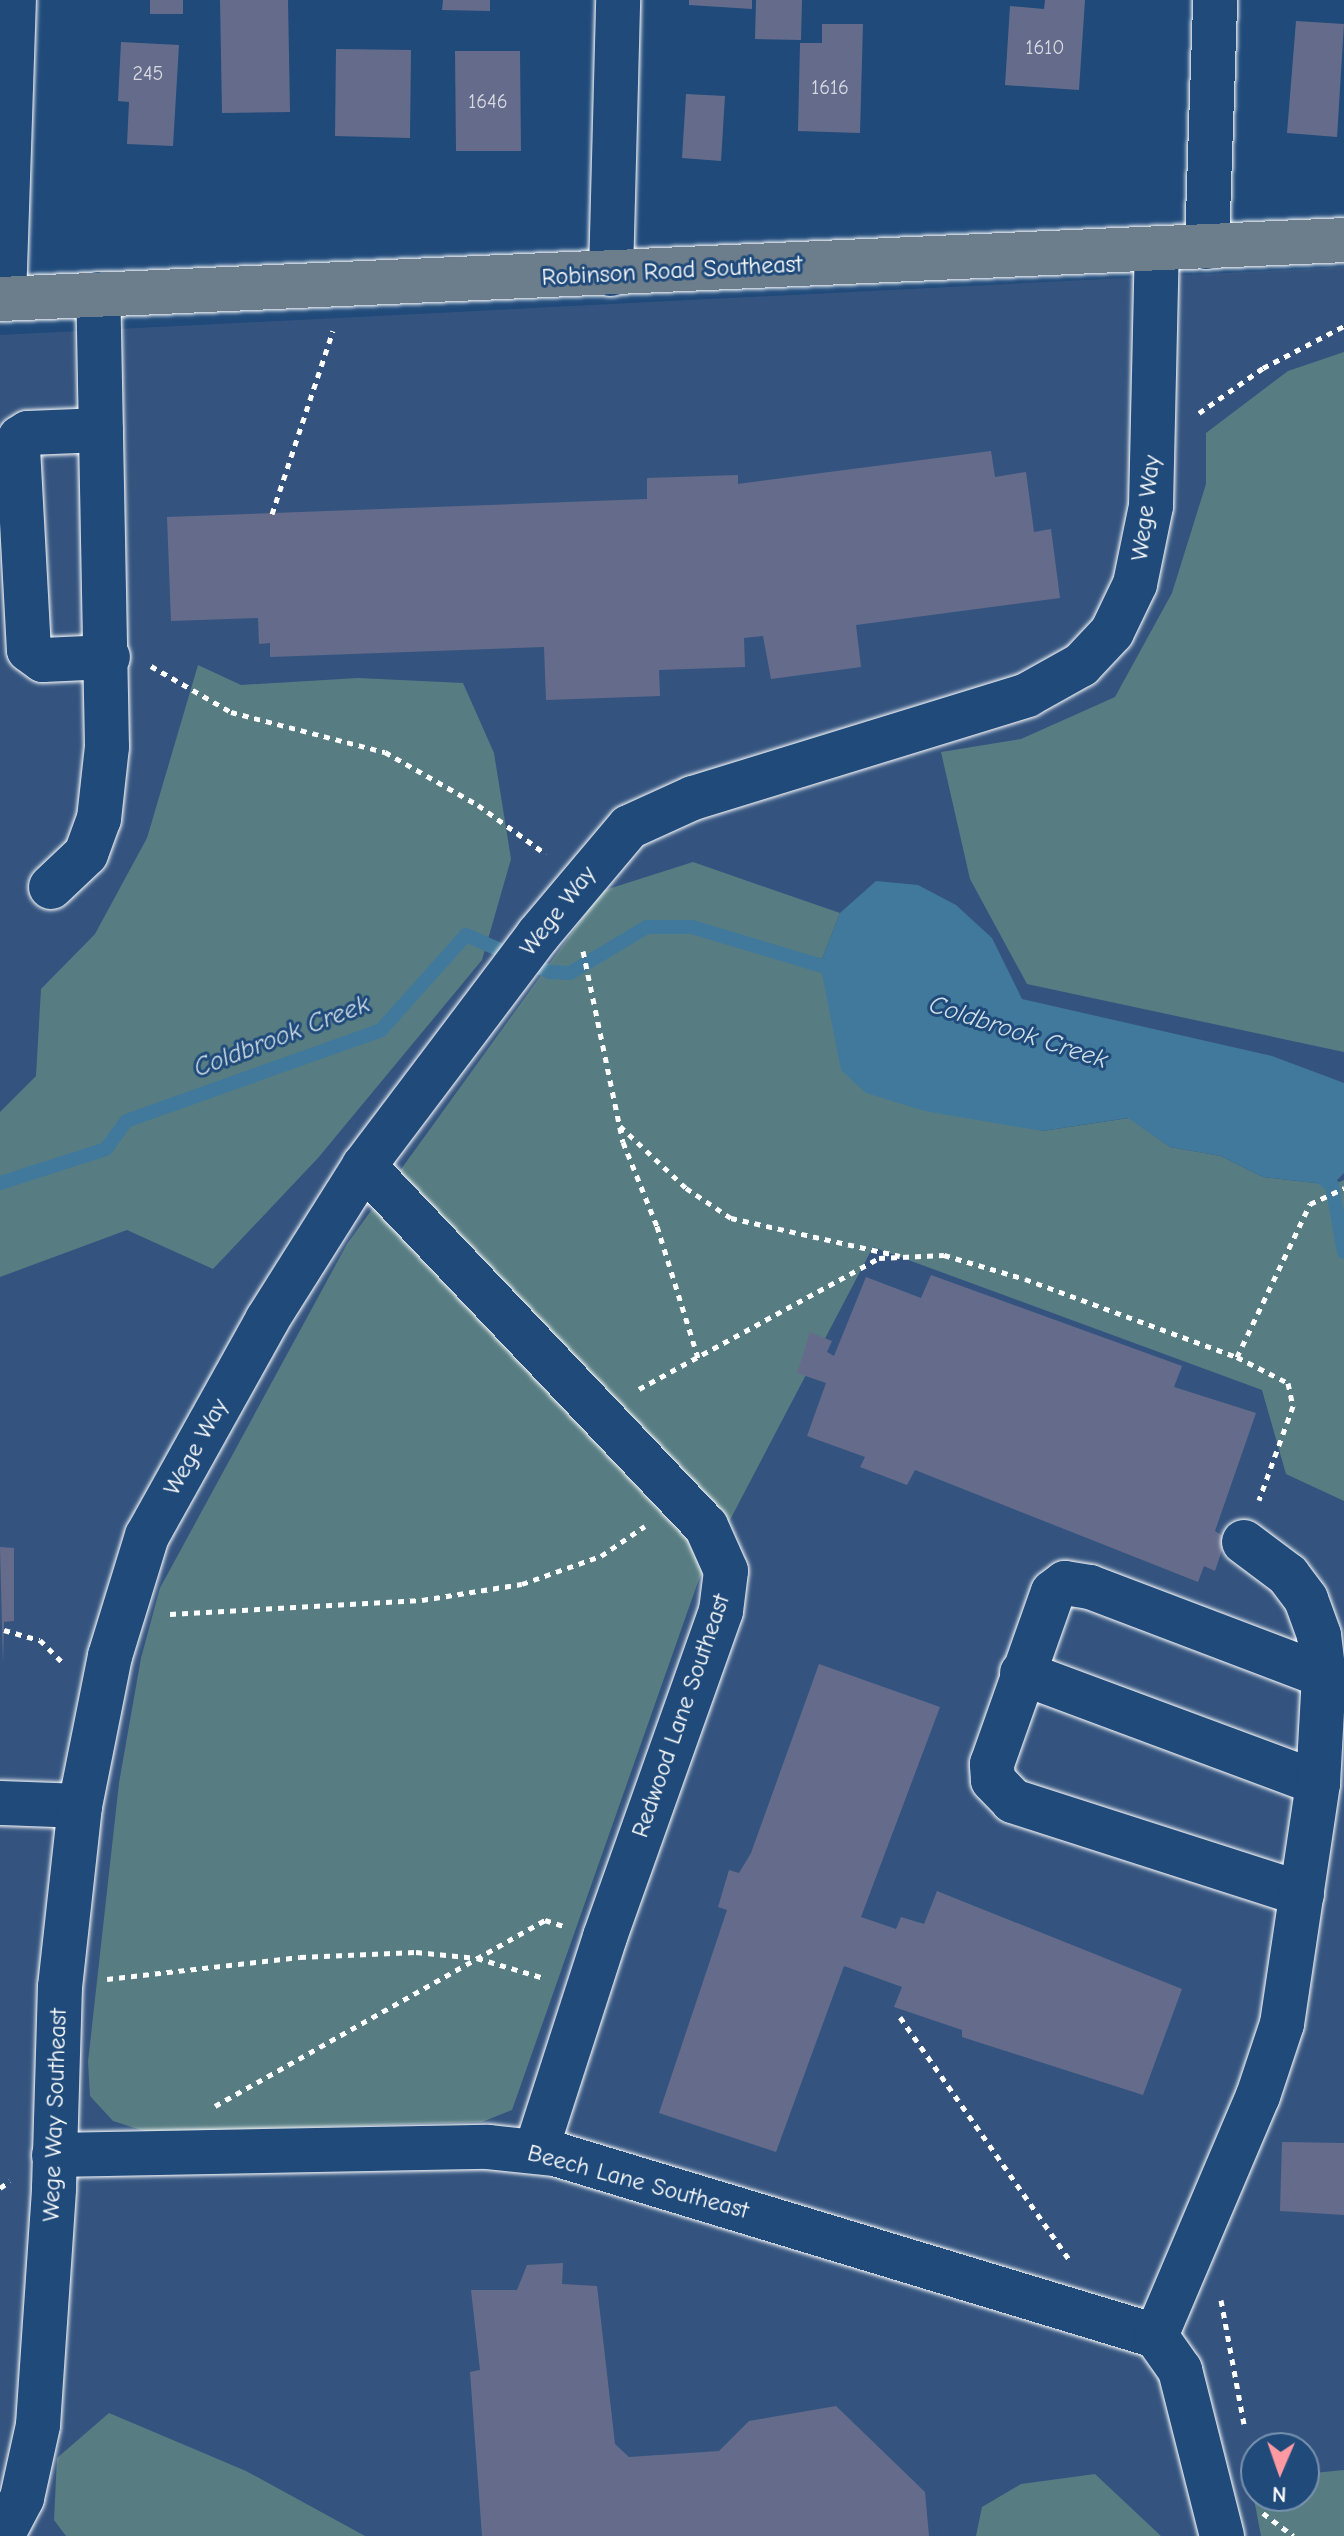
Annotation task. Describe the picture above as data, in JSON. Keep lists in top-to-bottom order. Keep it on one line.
{"streets":{"main road":["Robinson Road Southeast"],"street":["Wege Way","Redwood Lane Southeast","Wege Way Southeast","Beech Lane Southeast"]},"crossings":[["Robinson Road Southeast","Wege Way"],["Wege Way","Redwood Lane Southeast"],["Wege Way","Wege Way Southeast"],["Redwood Lane Southeast","Beech Lane Southeast"],["Wege Way Southeast","Beech Lane Southeast"]],"water":["Coldbrook Creek"],"house_numbers":["1610","245","1616","1646"],"north":"bottom"}
